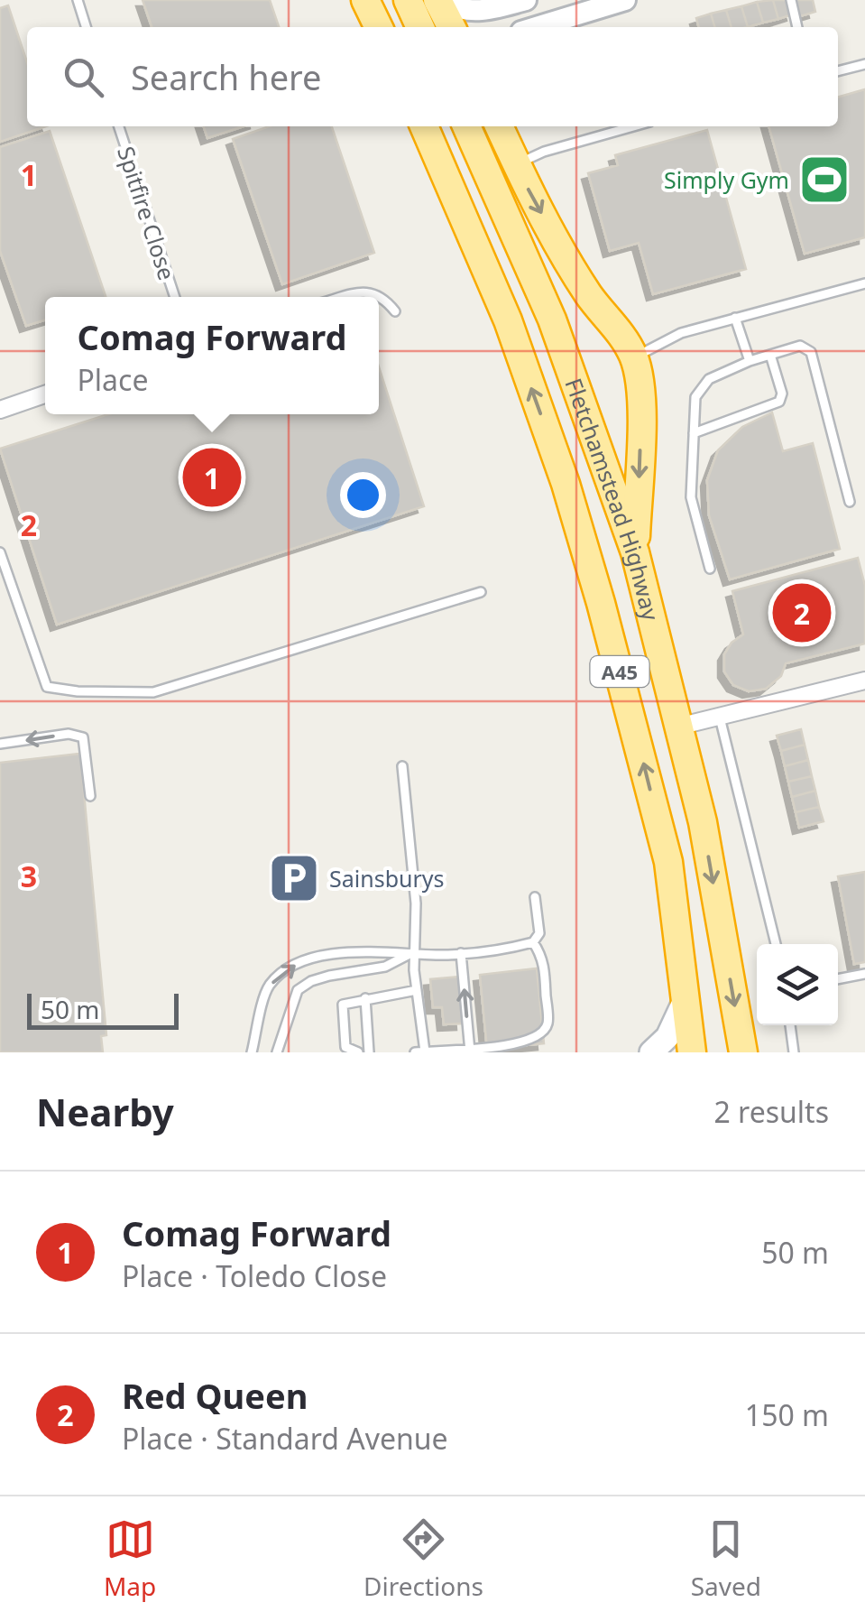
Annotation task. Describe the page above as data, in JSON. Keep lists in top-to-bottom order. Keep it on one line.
{"streets":{"highway":["Fletchamstead Highway","A45"],"lane":["Spitfire Close"]},"places":{"sports":["Simply Gym"],"parking":["Sainsburys"]},"scale_bar":"50 m","page":{"search":"Search here","popup":["Comag Forward","Place"],"pins":["1","2"],"scale":"50 m","heading":["Nearby","2 results"],"list":[{"mark":"1","name":"Comag Forward","note":"Place · Toledo Close","value":"50 m"},{"mark":"2","name":"Red Queen","note":"Place · Standard Avenue","value":"150 m"}],"nav":["Map","Directions","Saved"]},"grid":{"rows":["1","2","3"]}}
